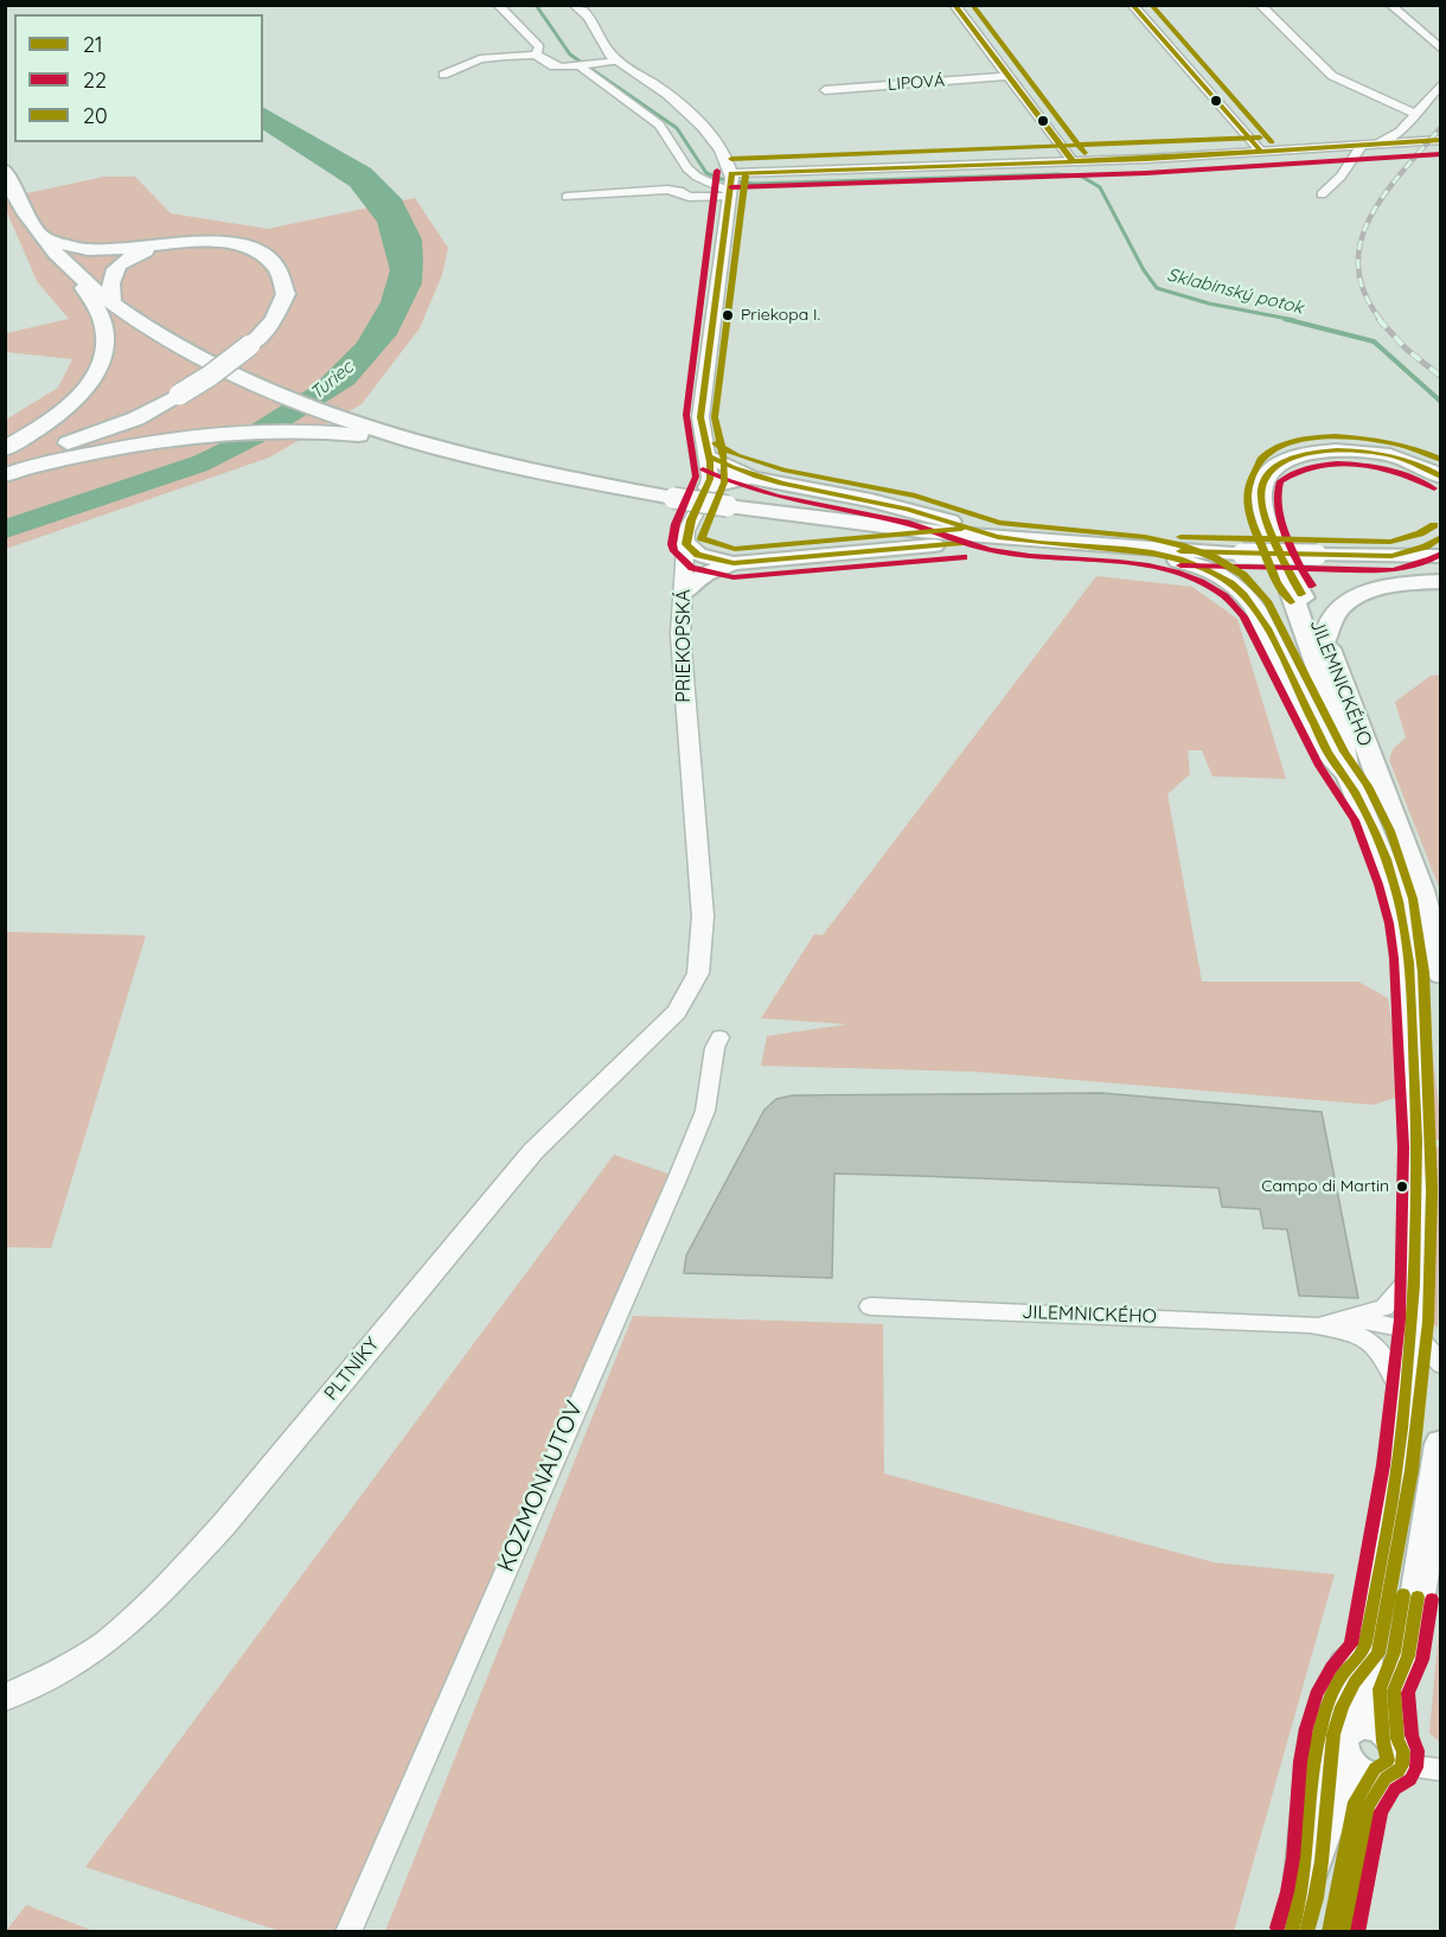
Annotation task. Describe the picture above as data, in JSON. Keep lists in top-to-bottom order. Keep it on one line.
{"streets":{"main road":["JILEMNICKÉHO"],"street":["LIPOVÁ","PRIEKOPSKÁ","PLTNÍKY","KOZMONAUTOV"]},"crossings":[["PRIEKOPSKÁ","PLTNÍKY"]],"water":["Sklabinský potok","Turiec"],"places":["Priekopa I.","Campo di Martin"],"lines":["transit line 21","transit line 20","transit line 22"],"legend":["21","22","20"]}
